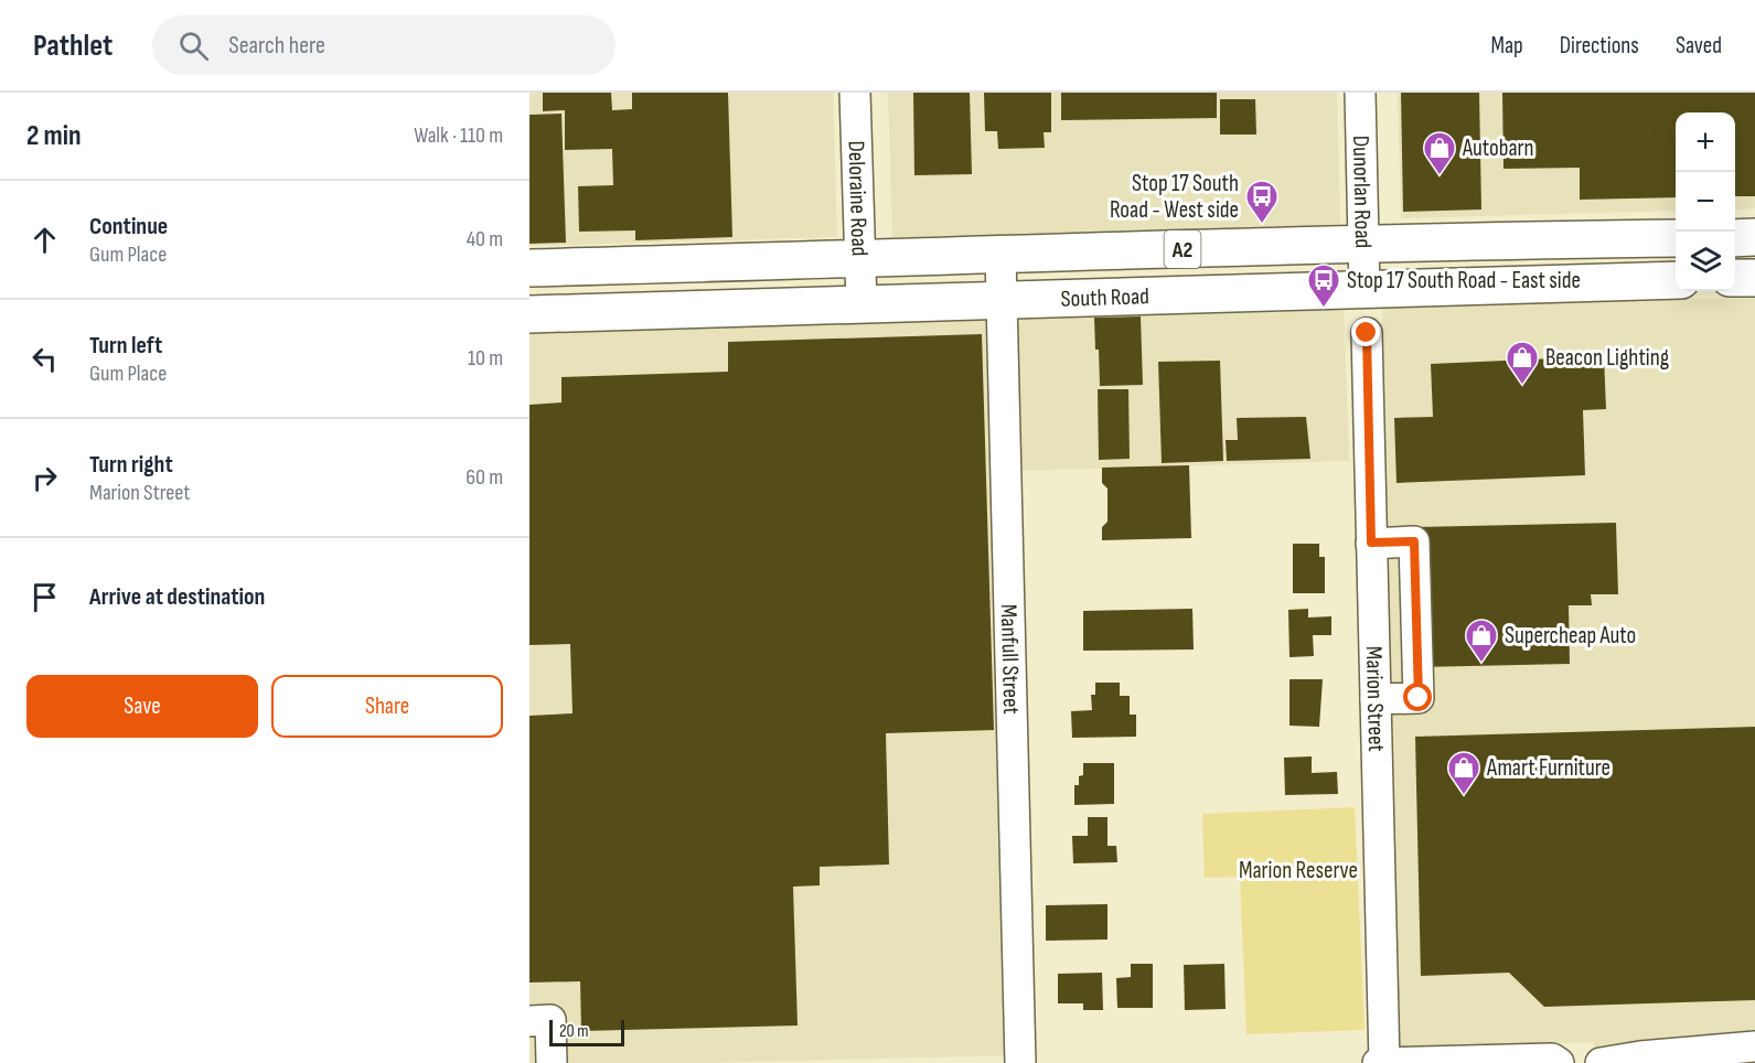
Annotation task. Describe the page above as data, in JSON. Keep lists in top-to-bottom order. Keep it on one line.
{"streets":{"highway":["A2","South Road"],"street":["Dunorlan Road","Deloraine Road","Manfull Street","Marion Street"]},"crossings":[["Dunorlan Road","South Road"],["Deloraine Road","South Road"],["South Road","Manfull Street"]],"parks":["Marion Reserve"],"places":{"shop":["Autobarn","Beacon Lighting","Supercheap Auto","Amart Furniture"],"bus stop":["Stop 17 South Road - West side","Stop 17 South Road - East side"]},"scale_bar":"20 m","page":{"header":"Pathlet","search":"Search here","nav":["Map","Directions","Saved"],"heading":["2 min","Walk · 110 m"],"map_buttons":["+","−"],"list":[["Continue","Gum Place","40 m"],["Turn left","Gum Place","10 m"],["Turn right","Marion Street","60 m"],"Arrive at destination"],"buttons":["Save","Share"],"scale":"20 m"}}
